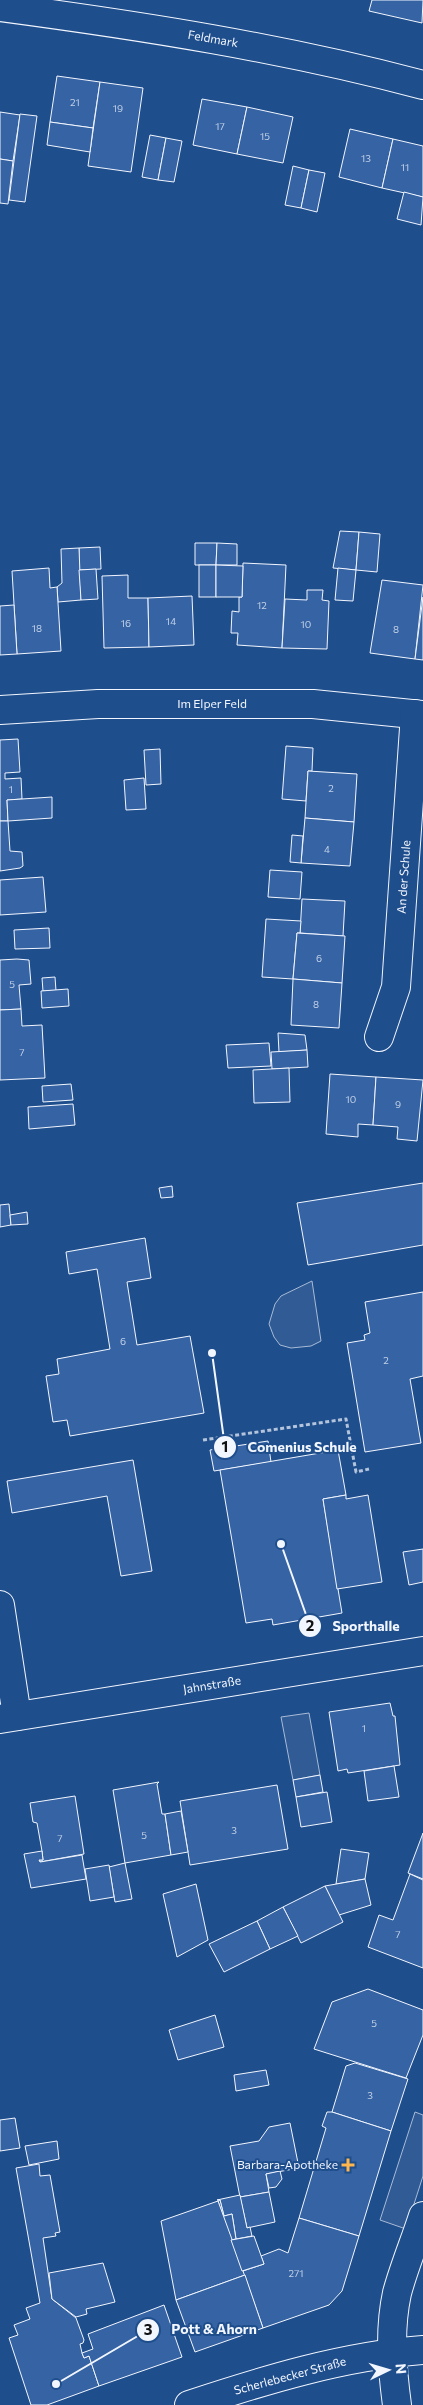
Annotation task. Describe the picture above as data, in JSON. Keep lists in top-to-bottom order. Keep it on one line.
{"streets":{"street":["Feldmark","Im Elper Feld","An der Schule","Jahnstraße","Scherlebecker Straße"]},"crossings":[["Im Elper Feld","An der Schule"]],"places":{"other":["Comenius Schule","Sporthalle","Pott & Ahorn"],"health":["Barbara-Apotheke"]},"house_numbers":["21","19","17","15","13","11","12","14","16","10","18","8","2","1","4","6","5","8","7","10","9","6","2","1","3","5","7","7","5","3","271"],"north":"right"}
